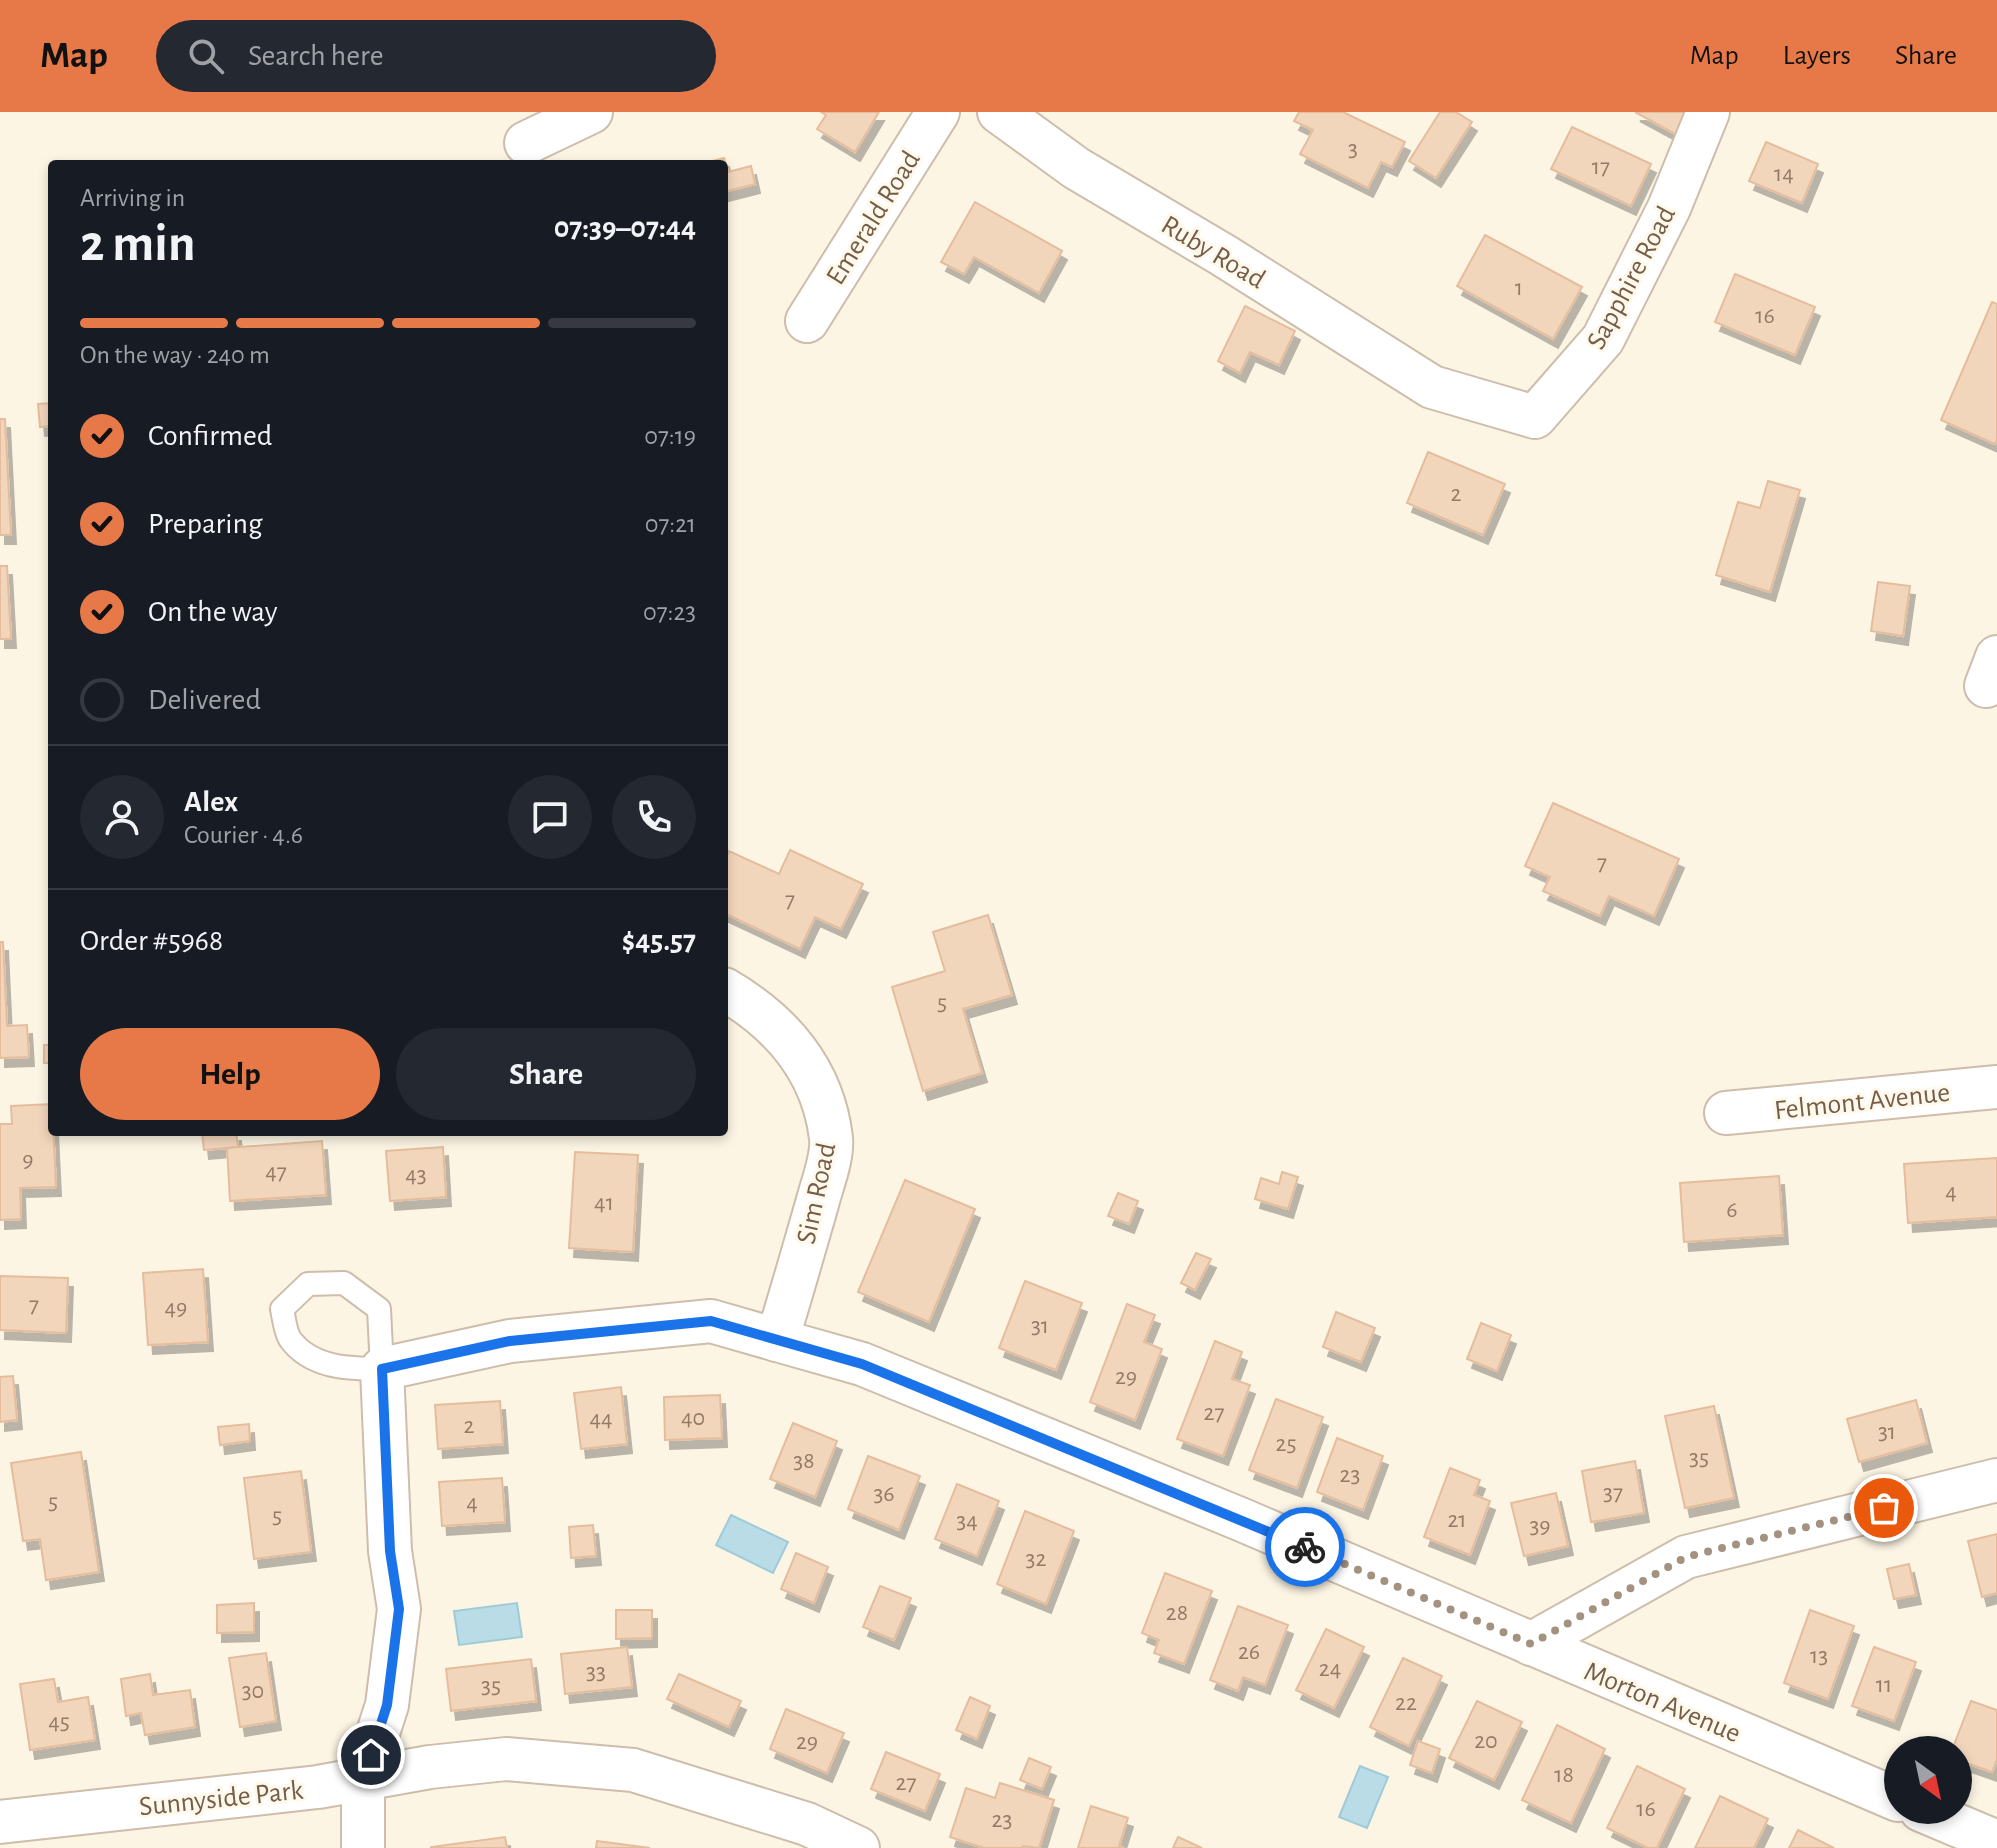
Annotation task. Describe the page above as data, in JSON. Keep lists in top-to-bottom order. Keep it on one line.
{"streets":{"street":["Emerald Road","Ruby Road","Sapphire Road","Felmont Avenue","Sim Road","Morton Avenue","Sunnyside Park"]},"crossings":[["Ruby Road","Sapphire Road"],["Sim Road","Morton Avenue"]],"house_numbers":["3","17","14","1","16","2","7","7","5","9","47","43","4","41","6","7","49","31","29","27","40","44","2","31","25","35","38","23","37","36","5","4","5","21","34","39","32","28","26","13","24","33","11","35","30","22","45","20","29","18","27","16","23"],"north":"bottom right","page":{"header":"Map","search":"Search here","nav":["Map","Layers","Share"],"heading":["2 min","Arriving in","07:39–07:44"],"panel":["Alex","Courier · 4.6","Order #5968","$45.57"],"bar":"On the way · 240 m","list":[["Confirmed","07:19"],["Preparing","07:21"],["On the way","07:23"],"Delivered"],"buttons":["Help","Share"]}}
